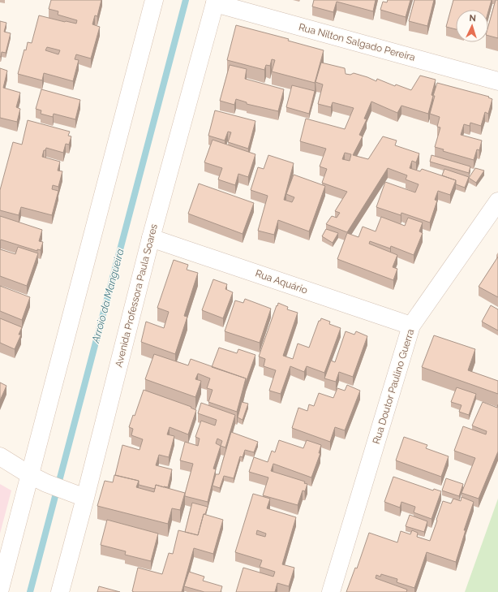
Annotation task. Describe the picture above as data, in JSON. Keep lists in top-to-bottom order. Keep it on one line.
{"streets":{"street":["Rua Nilton Salgado Pereira","Rua Aquário","Avenida Professora Paula Soares","Rua Doutor Paulino Guerra"]},"crossings":[["Rua Nilton Salgado Pereira","Avenida Professora Paula Soares"],["Rua Aquário","Avenida Professora Paula Soares"],["Rua Aquário","Rua Doutor Paulino Guerra"]],"water":["Arroio da Mangueira"],"north":"top"}
